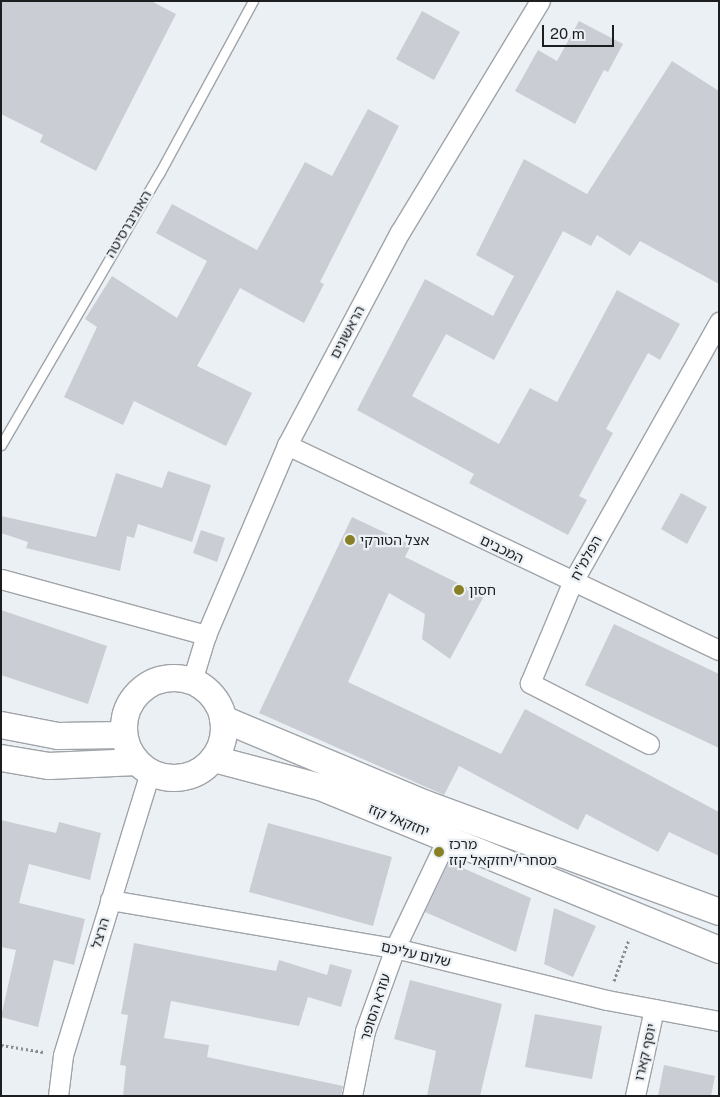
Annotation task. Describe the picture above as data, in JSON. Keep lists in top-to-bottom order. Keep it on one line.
{"streets":{"street":["הראשונים","המכבים","הפלמ\"ח","יחזקאל קזז","הרצל","שלום עליכם","עזרא הסופר","יוסף קארו"],"lane":["האוניברסיטה"]},"crossings":[["הראשונים","המכבים"],["הראשונים","יחזקאל קזז"],["הראשונים","הרצל"],["המכבים","הפלמ\"ח"],["יחזקאל קזז","הרצל"],["יחזקאל קזז","עזרא הסופר"],["הרצל","שלום עליכם"],["שלום עליכם","עזרא הסופר"],["שלום עליכם","יוסף קארו"]],"places":["אצל הטורקי","חסון","מרכז מסחרי/יחזקאל קזז"],"scale_bar":"20 m"}
